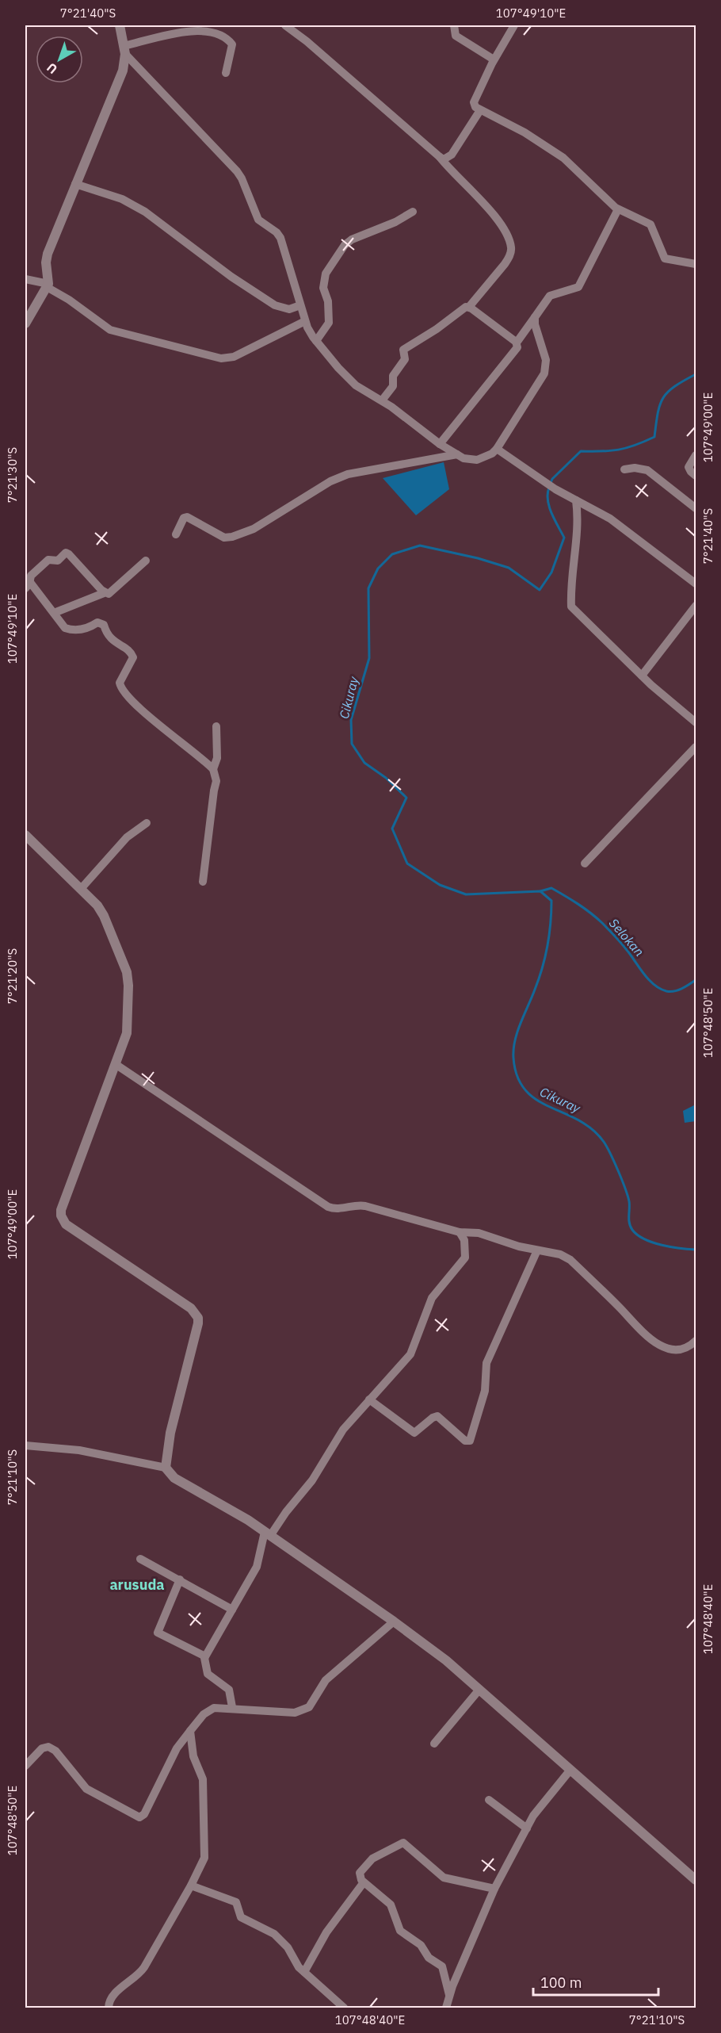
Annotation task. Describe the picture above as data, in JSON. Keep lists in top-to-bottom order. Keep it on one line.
{"districts":["arusuda"],"water":["Cikuray","Selokan"],"scale_bar":"100 m","north":"bottom left","coordinates":["7°21'40\"S","107°49'10\"E","107°49'00\"E","7°21'30\"S","7°21'20\"S","107°48'50\"E","7°21'10\"S","107°48'40\"E"]}
